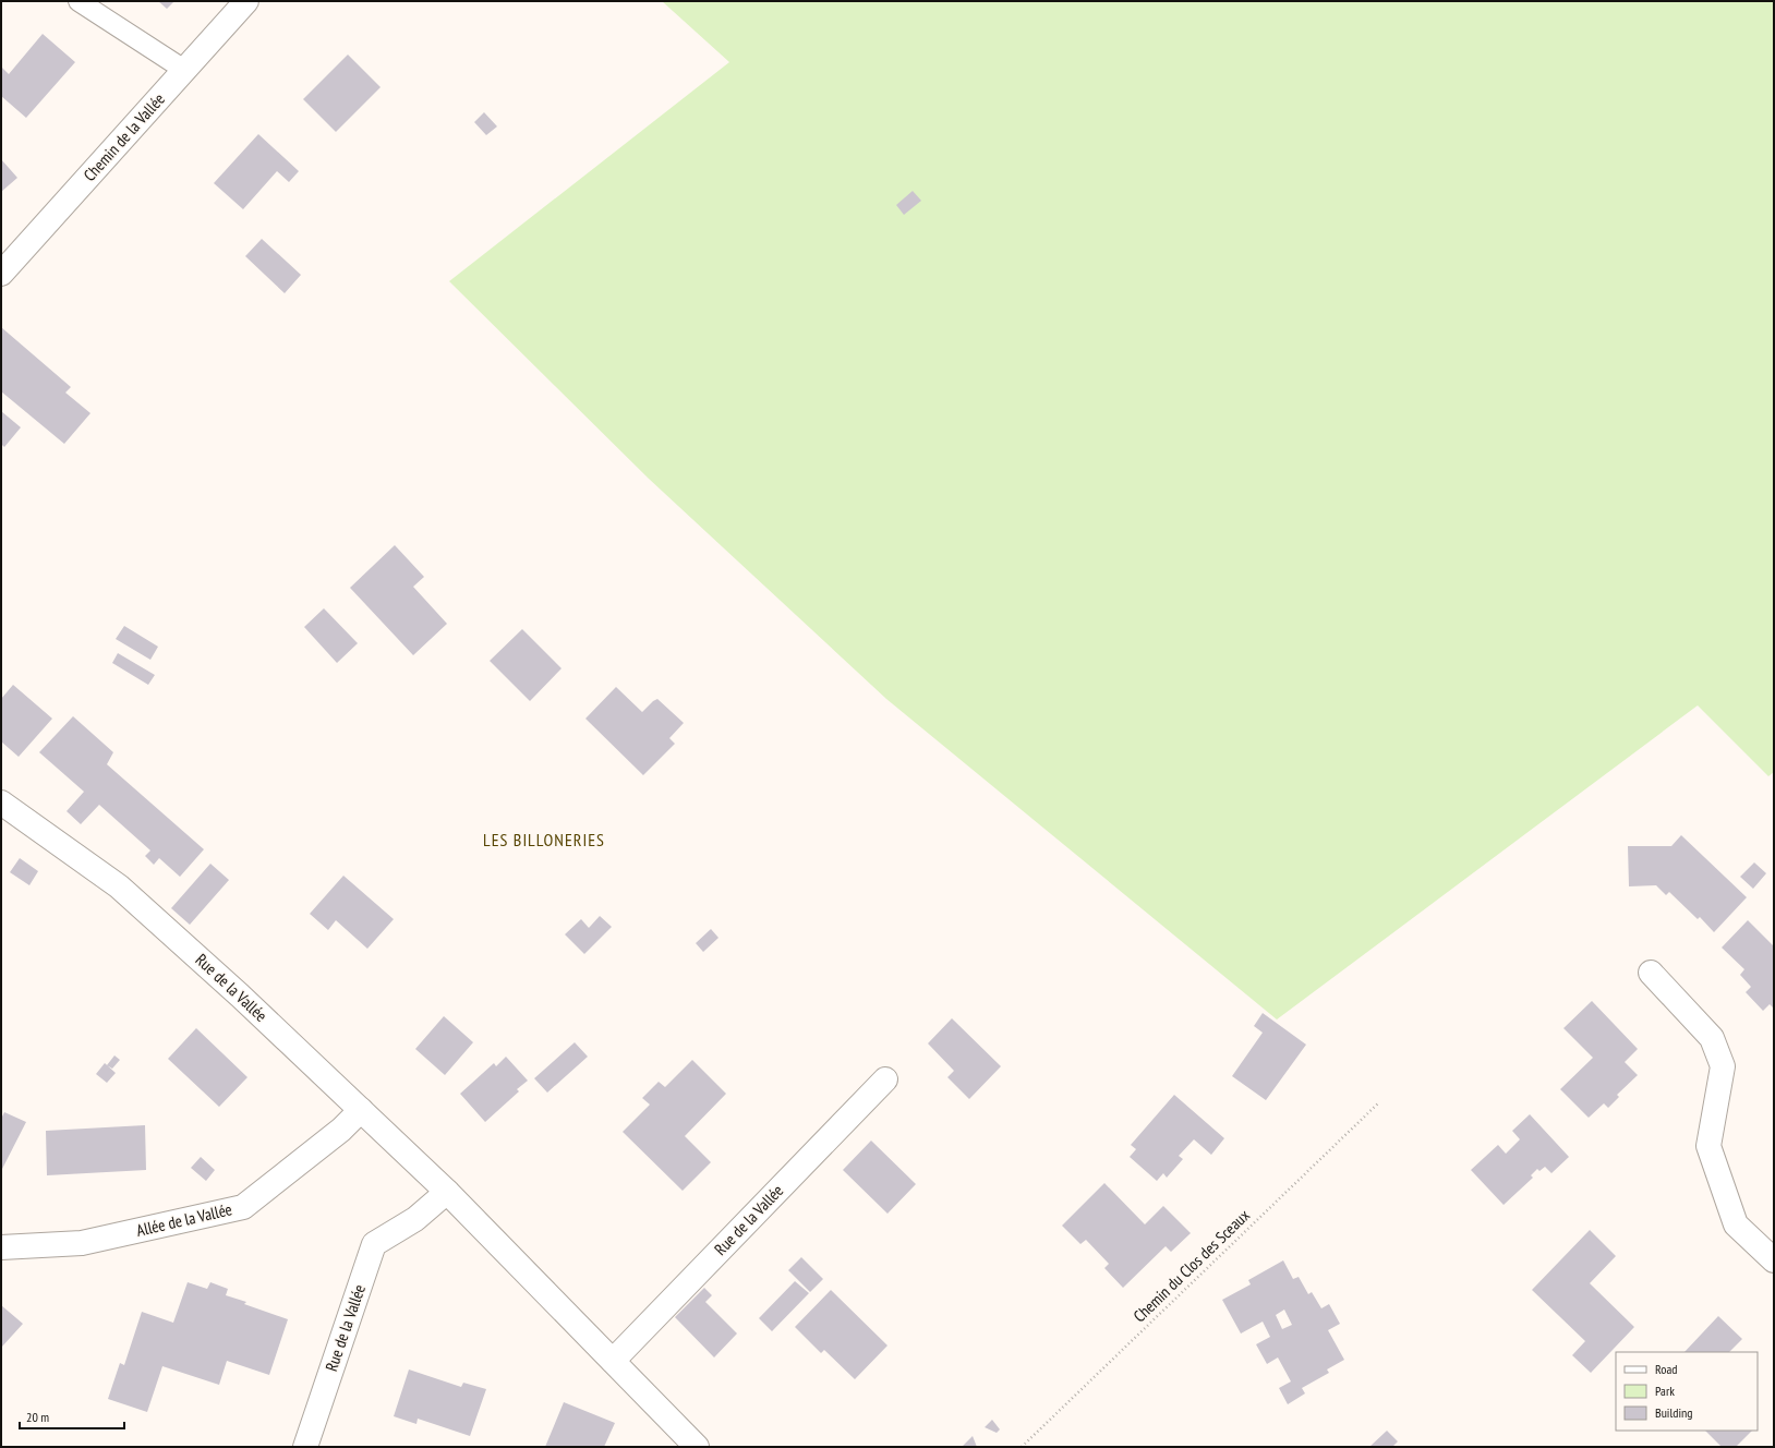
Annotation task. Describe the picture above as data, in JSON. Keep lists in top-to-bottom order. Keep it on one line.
{"streets":{"street":["Chemin de la Vallée","Rue de la Vallée","Allée de la Vallée"],"path":["Chemin du Clos des Sceaux"]},"crossings":[["Rue de la Vallée","Allée de la Vallée"]],"districts":["LES BILLONERIES"],"legend":["Road","Park","Building"],"scale_bar":"20 m"}
